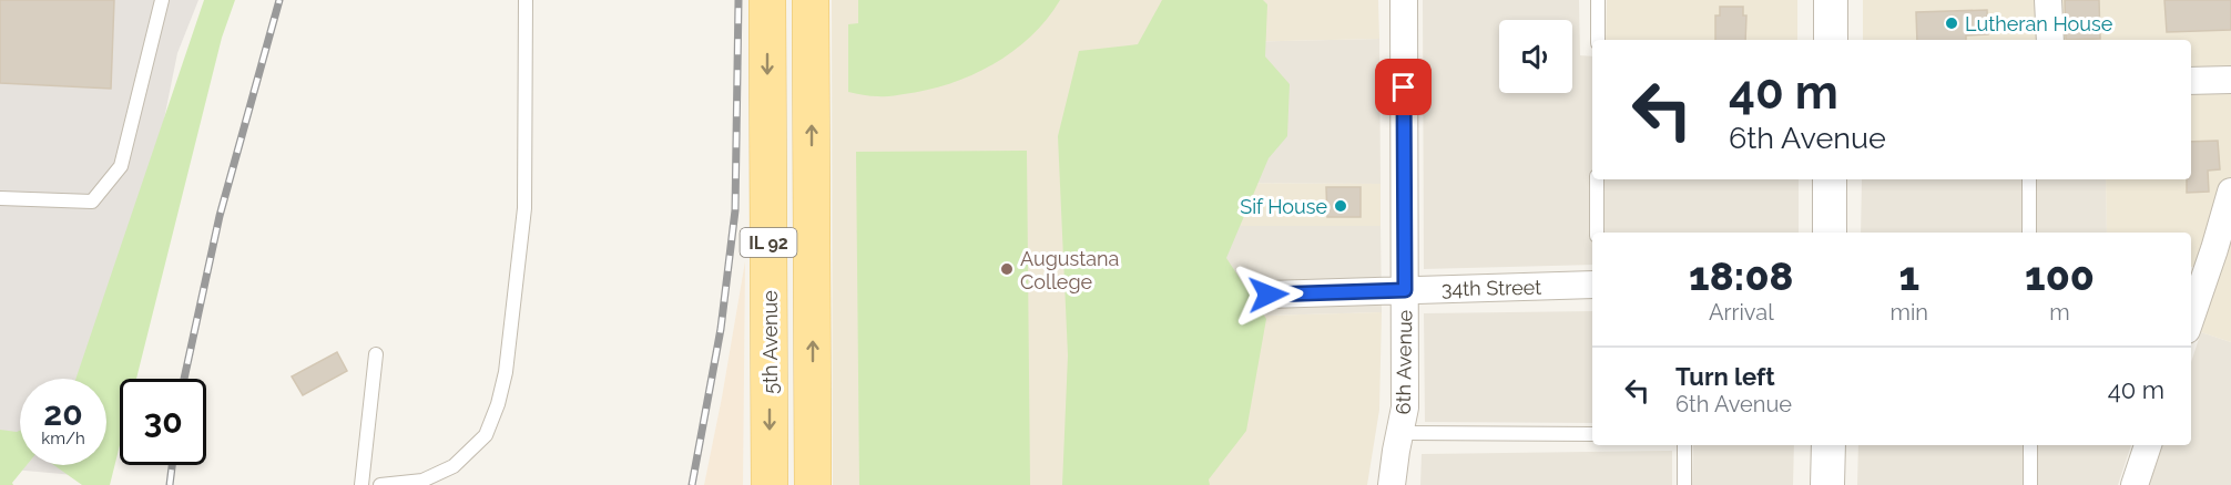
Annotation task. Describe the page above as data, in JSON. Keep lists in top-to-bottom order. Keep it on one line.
{"streets":{"main road":["IL 92","5th Avenue"],"street":["34th Street","6th Avenue"]},"crossings":[["34th Street","6th Avenue"]],"places":["Lutheran House","Sif House","Augustana College"],"page":{"turn":["40 m","6th Avenue"],"eta":["18:08","Arrival","1","min","100","m"],"list":[{"name":"Turn left","note":"6th Avenue","value":"40 m"}],"speed":"20 km/h","limit":"30"}}
